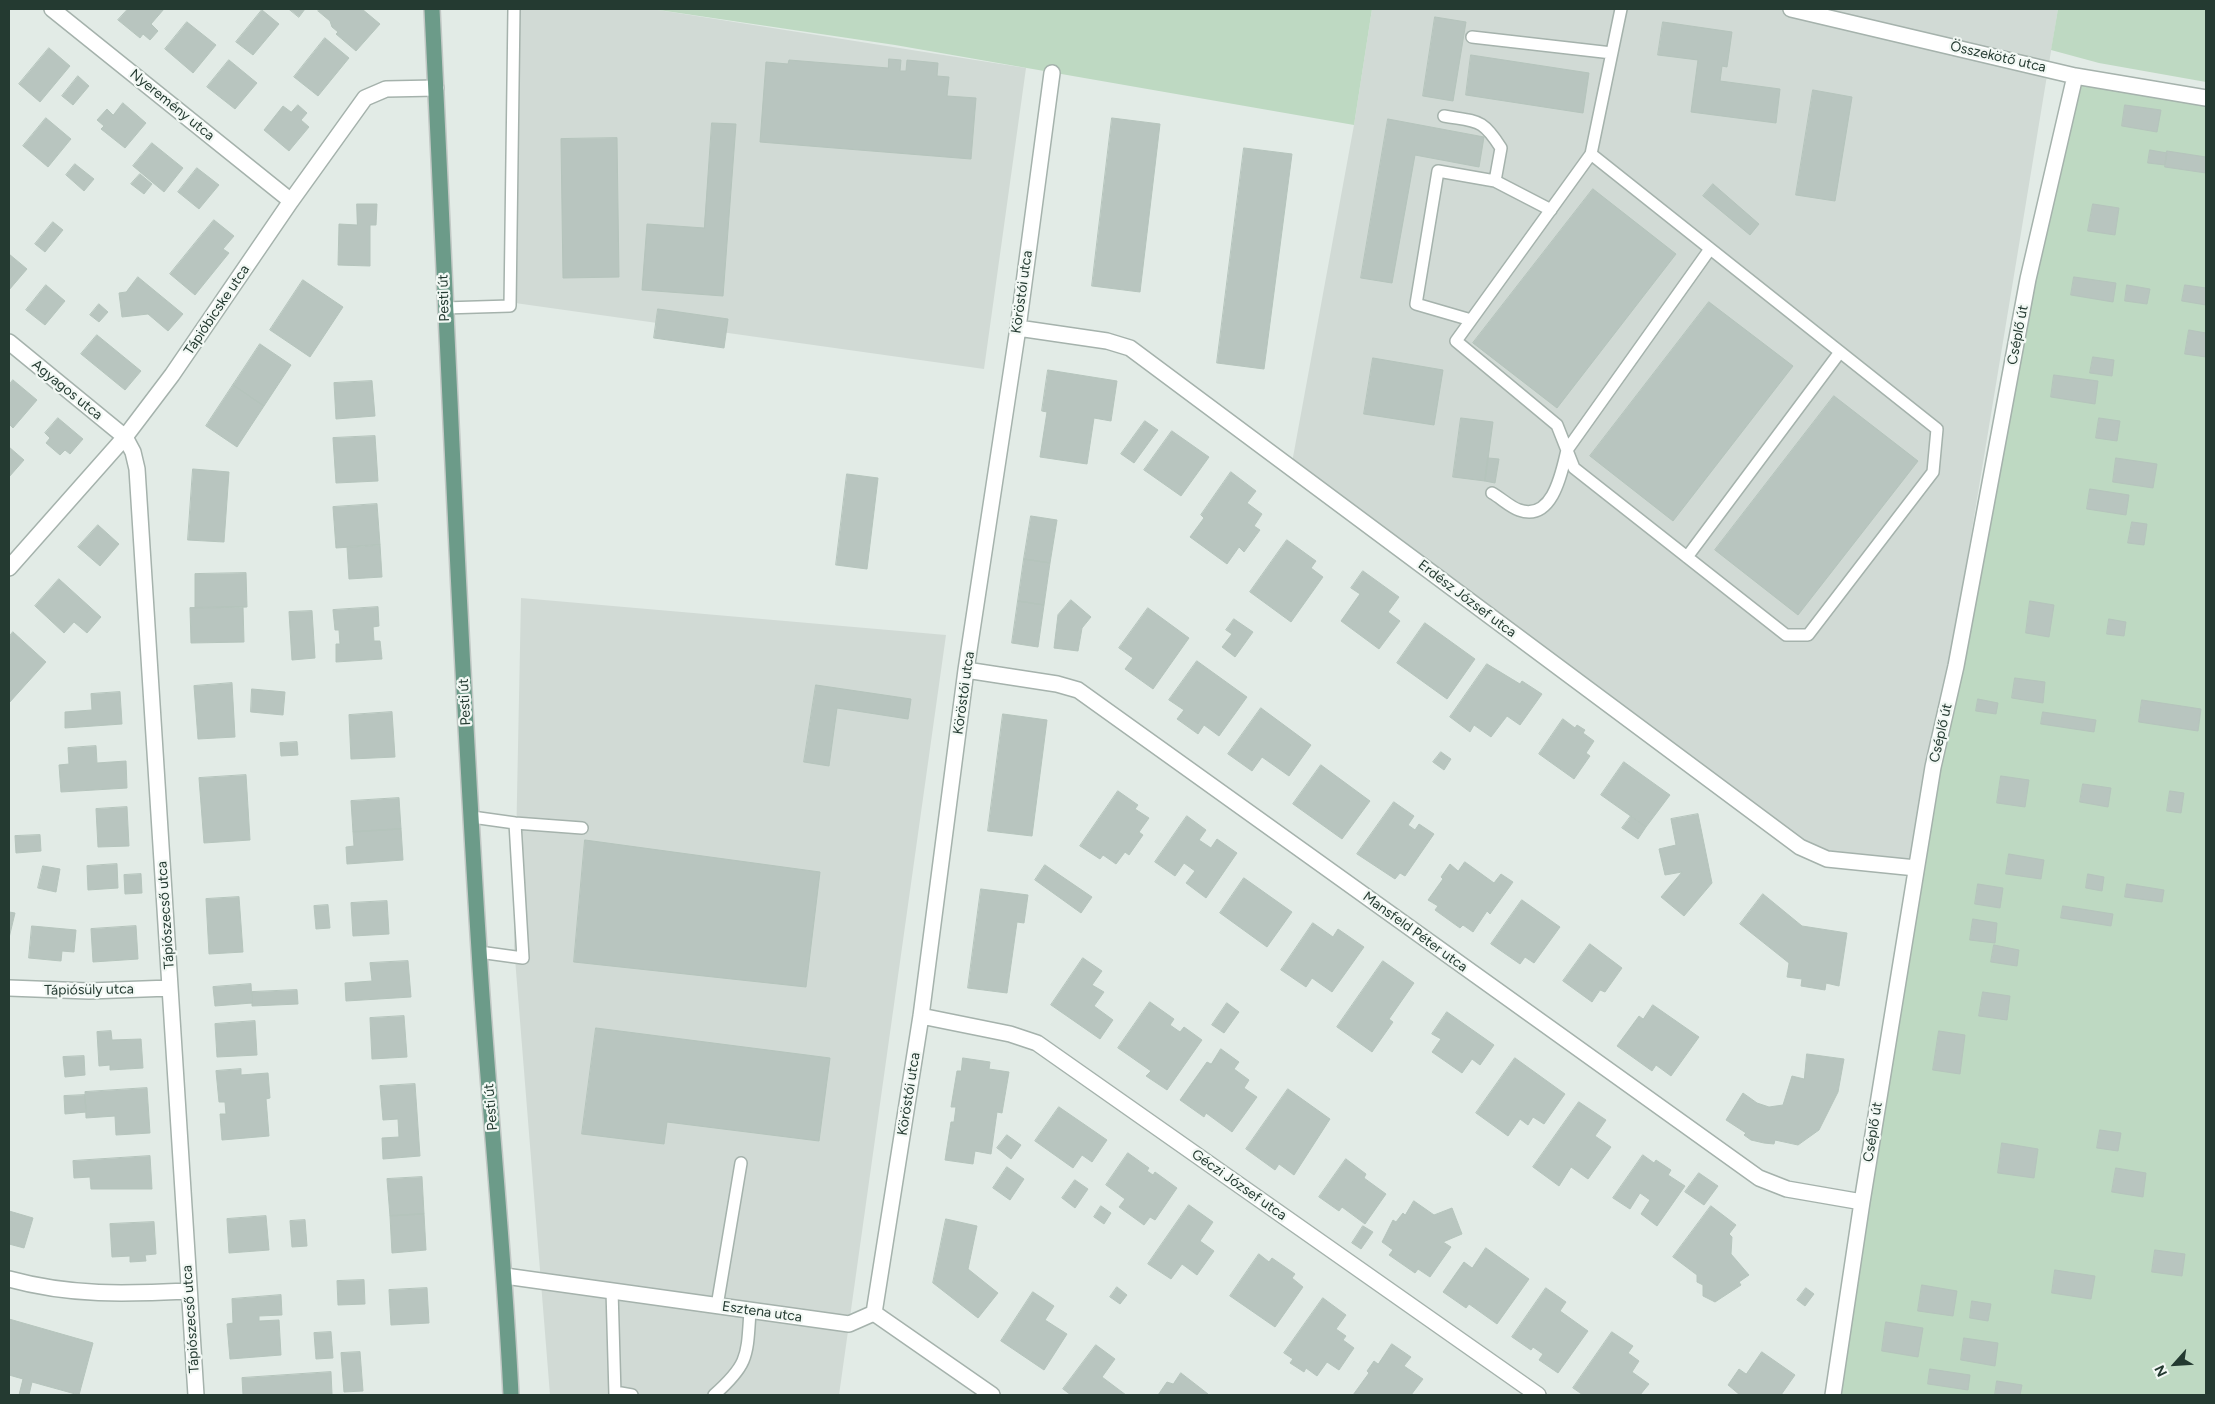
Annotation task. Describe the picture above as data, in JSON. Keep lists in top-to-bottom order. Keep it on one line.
{"streets":{"main road":["Pesti út"],"street":["Összekötő utca","Nyeremény utca","Köröstói utca","Tápióbicske utca","Cséplő út","Agyagos utca","Erdész József utca","Tápiószecső utca","Mansfeld Péter utca","Tápiósüly utca","Géczi József utca","Esztena utca"]},"crossings":[["Összekötő utca","Cséplő út"],["Nyeremény utca","Tápióbicske utca"],["Köröstói utca","Erdész József utca"],["Köröstói utca","Mansfeld Péter utca"],["Köröstói utca","Géczi József utca"],["Köröstói utca","Esztena utca"],["Pesti út","Tápióbicske utca"],["Pesti út","Esztena utca"],["Tápióbicske utca","Agyagos utca"],["Tápióbicske utca","Tápiószecső utca"],["Cséplő út","Erdész József utca"],["Cséplő út","Mansfeld Péter utca"],["Agyagos utca","Tápiószecső utca"],["Tápiószecső utca","Tápiósüly utca"]],"north":"bottom left"}
